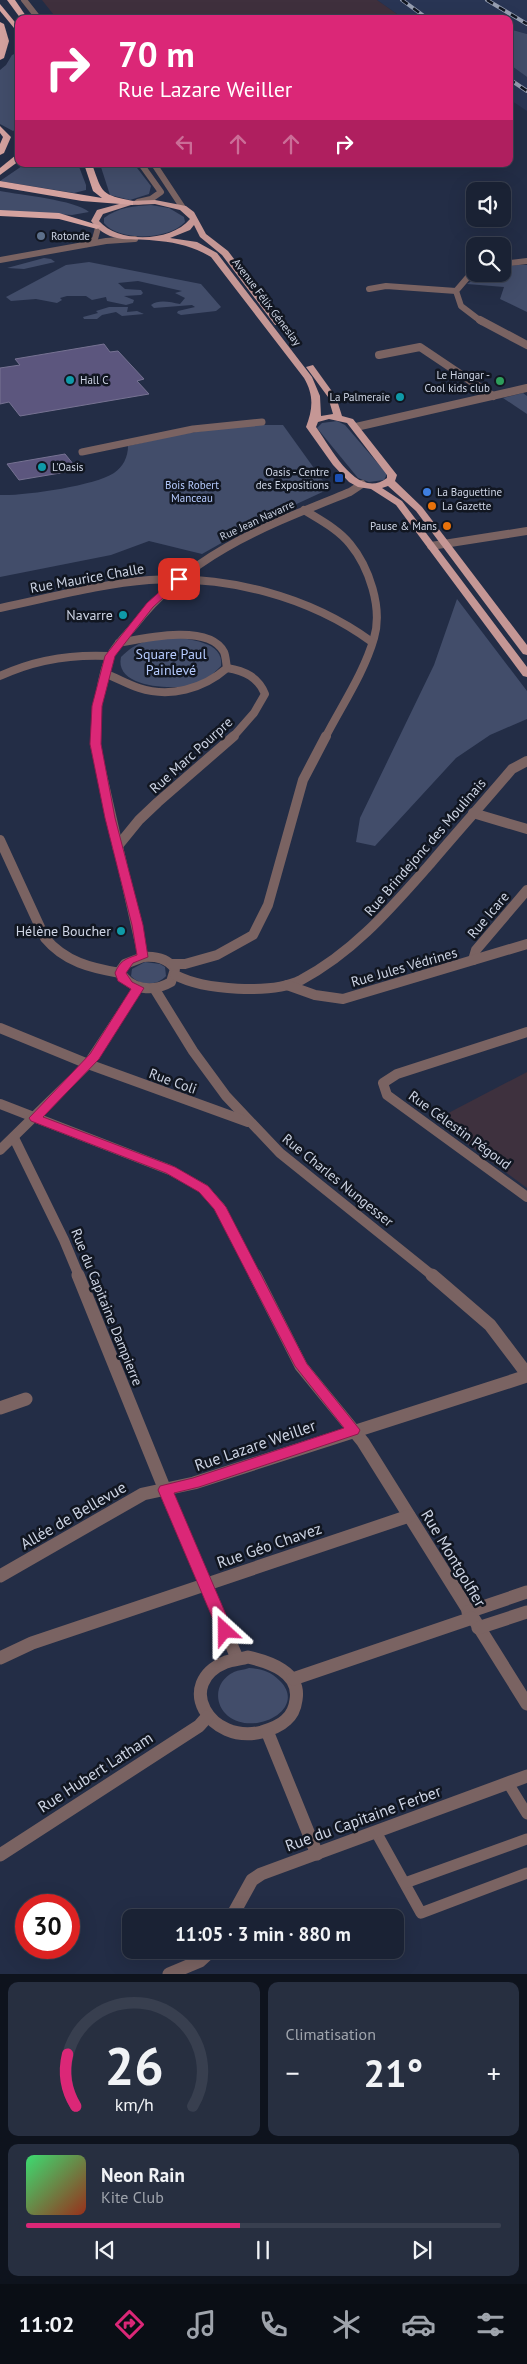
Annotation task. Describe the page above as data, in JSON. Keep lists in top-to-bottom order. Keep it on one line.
{"streets":{"main road":["Avenue Félix Géneslay"],"street":["Rue Jean Navarre","Rue Maurice Challe","Rue Marc Pourpre","Rue Brindejonc des Moulinais","Rue Icare","Rue Jules Védrines","Rue Coli","Rue Célestin Pégoud","Rue Charles Nungesser","Rue du Capitaine Dampierre","Rue Lazare Weiller","Allée de Bellevue","Rue Géo Chavez","Rue Montgolfier","Rue Hubert Latham","Rue du Capitaine Ferber"]},"crossings":[["Avenue Félix Géneslay","Rue Jean Navarre"],["Rue Jean Navarre","Rue Maurice Challe"],["Rue Brindejonc des Moulinais","Rue Jules Védrines"],["Rue Brindejonc des Moulinais","Rue Charles Nungesser"],["Rue Icare","Rue Jules Védrines"],["Rue Coli","Rue Charles Nungesser"],["Rue Charles Nungesser","Rue Lazare Weiller"],["Rue du Capitaine Dampierre","Rue Lazare Weiller"],["Rue du Capitaine Dampierre","Allée de Bellevue"],["Rue du Capitaine Dampierre","Rue Géo Chavez"],["Rue du Capitaine Dampierre","Rue Hubert Latham"],["Rue Lazare Weiller","Allée de Bellevue"],["Rue Lazare Weiller","Rue Montgolfier"],["Rue Géo Chavez","Rue Montgolfier"]],"parks":["Bois Robert Manceau","Square Paul Painlevé"],"places":{"other":["Rotonde","Hall C","Le Hangar - Cool kids club","La Palmeraie","L'Oasis","La Baguettine","La Gazette","Pause & Mans","Navarre","Hélène Boucher"],"transit":["Oasis - Centre des Expositions"]},"page":{"turn":["70 m","Rue Lazare Weiller"],"limit":"30","trip":"11:05 · 3 min · 880 m","tile":"Climatisation","heat":["−","21°","+"],"song":["Neon Rain","Kite Club"],"tabs":"11:02","gauge":["26","km/h"]}}
